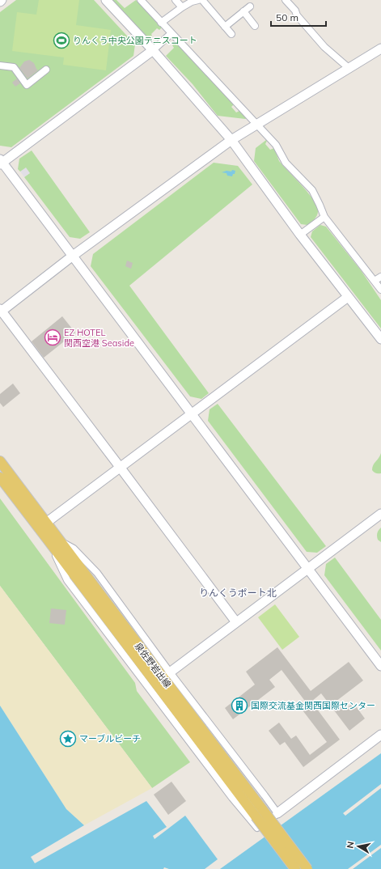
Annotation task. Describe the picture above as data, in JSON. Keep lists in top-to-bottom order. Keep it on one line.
{"streets":{"main road":["泉佐野岩出線"]},"districts":["りんくうポート北"],"places":{"sports":["りんくう中央公園テニスコート"],"hotel":["EZ HOTEL 関西空港 Seaside"],"building":["国際交流基金関西国際センター"],"place":["マーブルビーチ"]},"scale_bar":"50 m","north":"left"}
